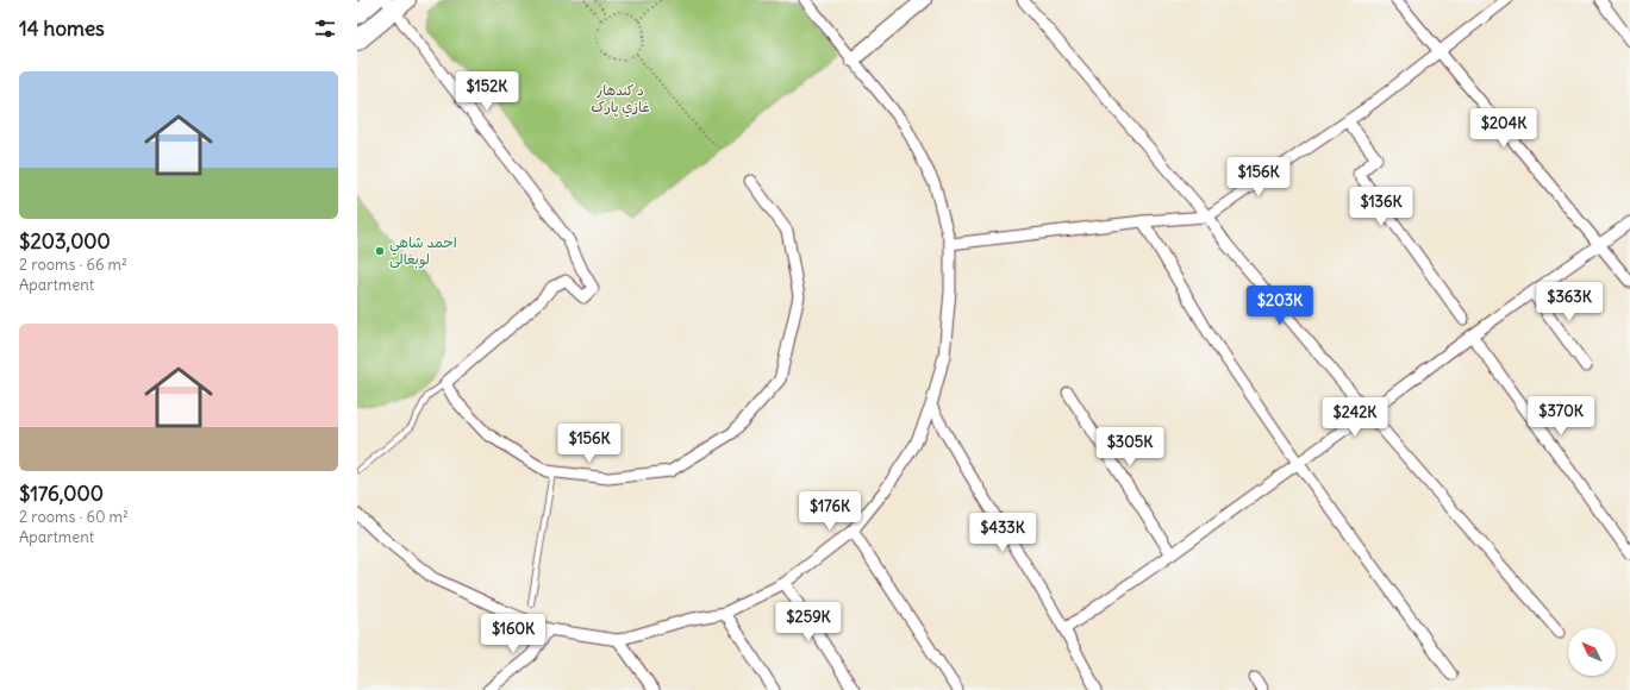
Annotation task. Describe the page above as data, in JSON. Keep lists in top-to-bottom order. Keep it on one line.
{"parks":["د کندهار غازي پارک"],"places":["احمد شاهي لوبغالی"],"north":"top left","page":{"heading":"14 homes","list":[{"name":"$203,000","note":"2 rooms · 66 m² · Apartment"},{"name":"$176,000","note":"2 rooms · 60 m² · Apartment"}],"price":["$152K","$204K","$156K","$136K","$363K","$203K","$370K","$242K","$156K","$305K","$176K","$433K","$259K","$160K"]}}
